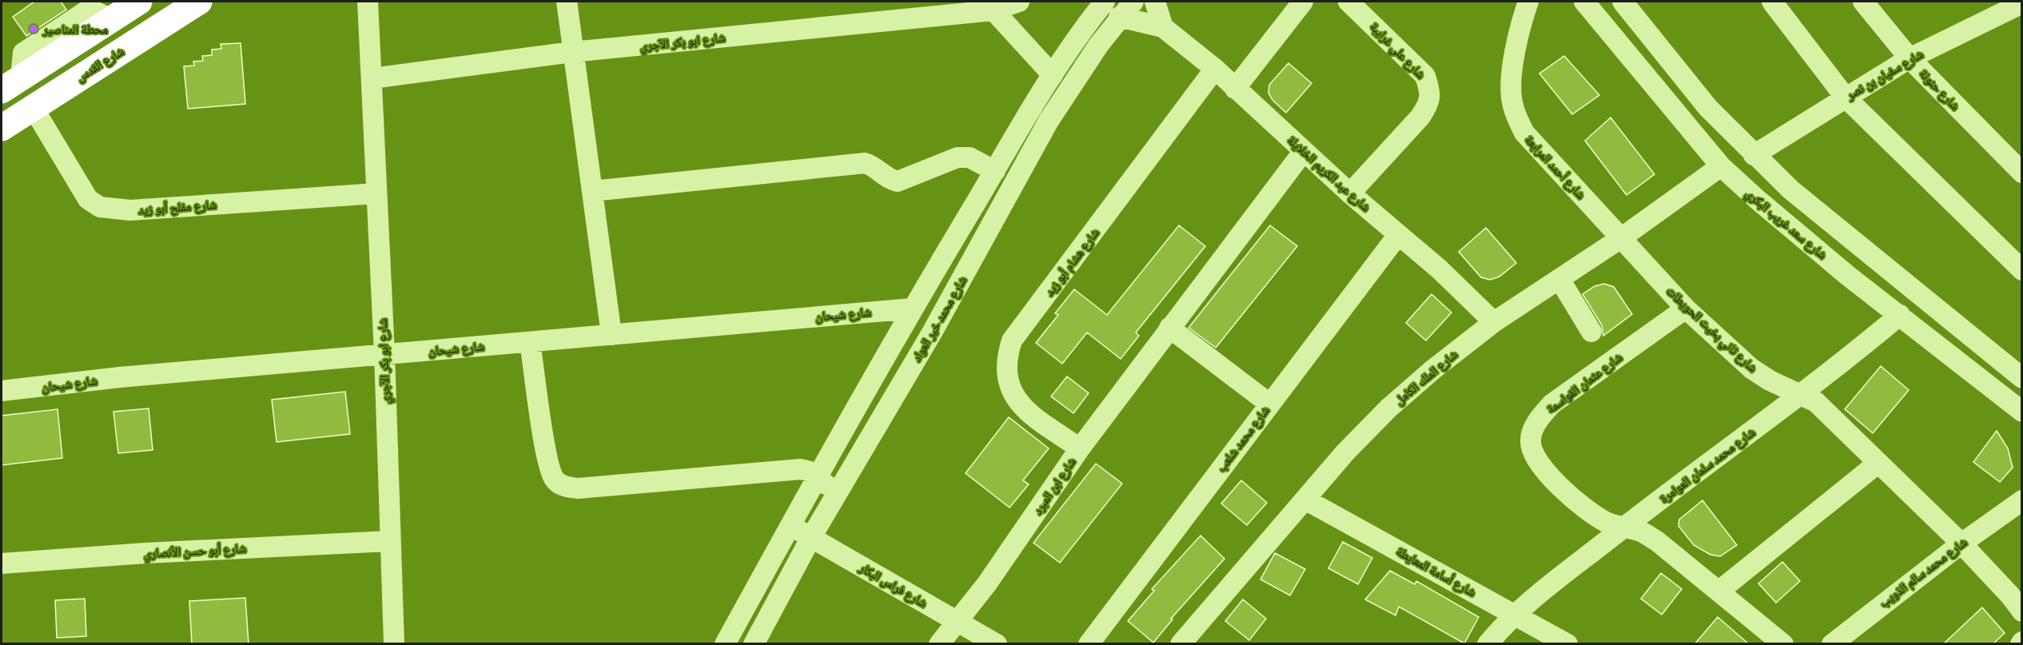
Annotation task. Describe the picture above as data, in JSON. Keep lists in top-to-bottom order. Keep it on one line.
{"streets":{"highway":["شارع القدس"],"street":["شارع ابو بكر الآجري","شارع علي غرايبة","شارع سفيان بن نصر","شارع حنونة","شارع أحمد المرابعة","شارع عبد الكريم الخلايلة","شارع مفلح أبو زيد","شارع سعد غريب البكري","شارع هشام أبو زيد","شارع شيحان","شارع محمد خير العواد","شارع ثاني بخيت الحويطات","شارع الملك الكامل","شارع عثمان القواسمة","شارع محمد شلعب","شارع محمد سلمان العوامرة","شارع ابن المبرد","شارع أبو حسن الأنصاري","شارع أسامة المعايطة","شارع محمد سالم الذويب","شارع فراس البكار"]},"crossings":[["شارع ابو بكر الآجري","شارع مفلح أبو زيد"],["شارع ابو بكر الآجري","شارع شيحان"],["شارع ابو بكر الآجري","شارع أبو حسن الأنصاري"],["شارع علي غرايبة","شارع عبد الكريم الخلايلة"],["شارع القدس","شارع مفلح أبو زيد"],["شارع سفيان بن نصر","شارع حنونة"],["شارع أحمد المرابعة","شارع ثاني بخيت الحويطات"],["شارع أحمد المرابعة","شارع الملك الكامل"],["شارع عبد الكريم الخلايلة","شارع هشام أبو زيد"],["شارع عبد الكريم الخلايلة","شارع محمد خير العواد"],["شارع عبد الكريم الخلايلة","شارع الملك الكامل"],["شارع عبد الكريم الخلايلة","شارع محمد شلعب"],["شارع عبد الكريم الخلايلة","شارع ابن المبرد"],["شارع سعد غريب البكري","شارع الملك الكامل"],["شارع سعد غريب البكري","شارع محمد سلمان العوامرة"],["شارع هشام أبو زيد","شارع ابن المبرد"],["شارع محمد خير العواد","شارع فراس البكار"],["شارع ثاني بخيت الحويطات","شارع الملك الكامل"],["شارع ثاني بخيت الحويطات","شارع عثمان القواسمة"],["شارع ثاني بخيت الحويطات","شارع محمد سلمان العوامرة"],["شارع ثاني بخيت الحويطات","شارع محمد سالم الذويب"],["شارع الملك الكامل","شارع أسامة المعايطة"],["شارع عثمان القواسمة","شارع محمد سلمان العوامرة"],["شارع محمد سلمان العوامرة","شارع أسامة المعايطة"],["شارع ابن المبرد","شارع فراس البكار"]],"places":["محطة المناصير"]}
